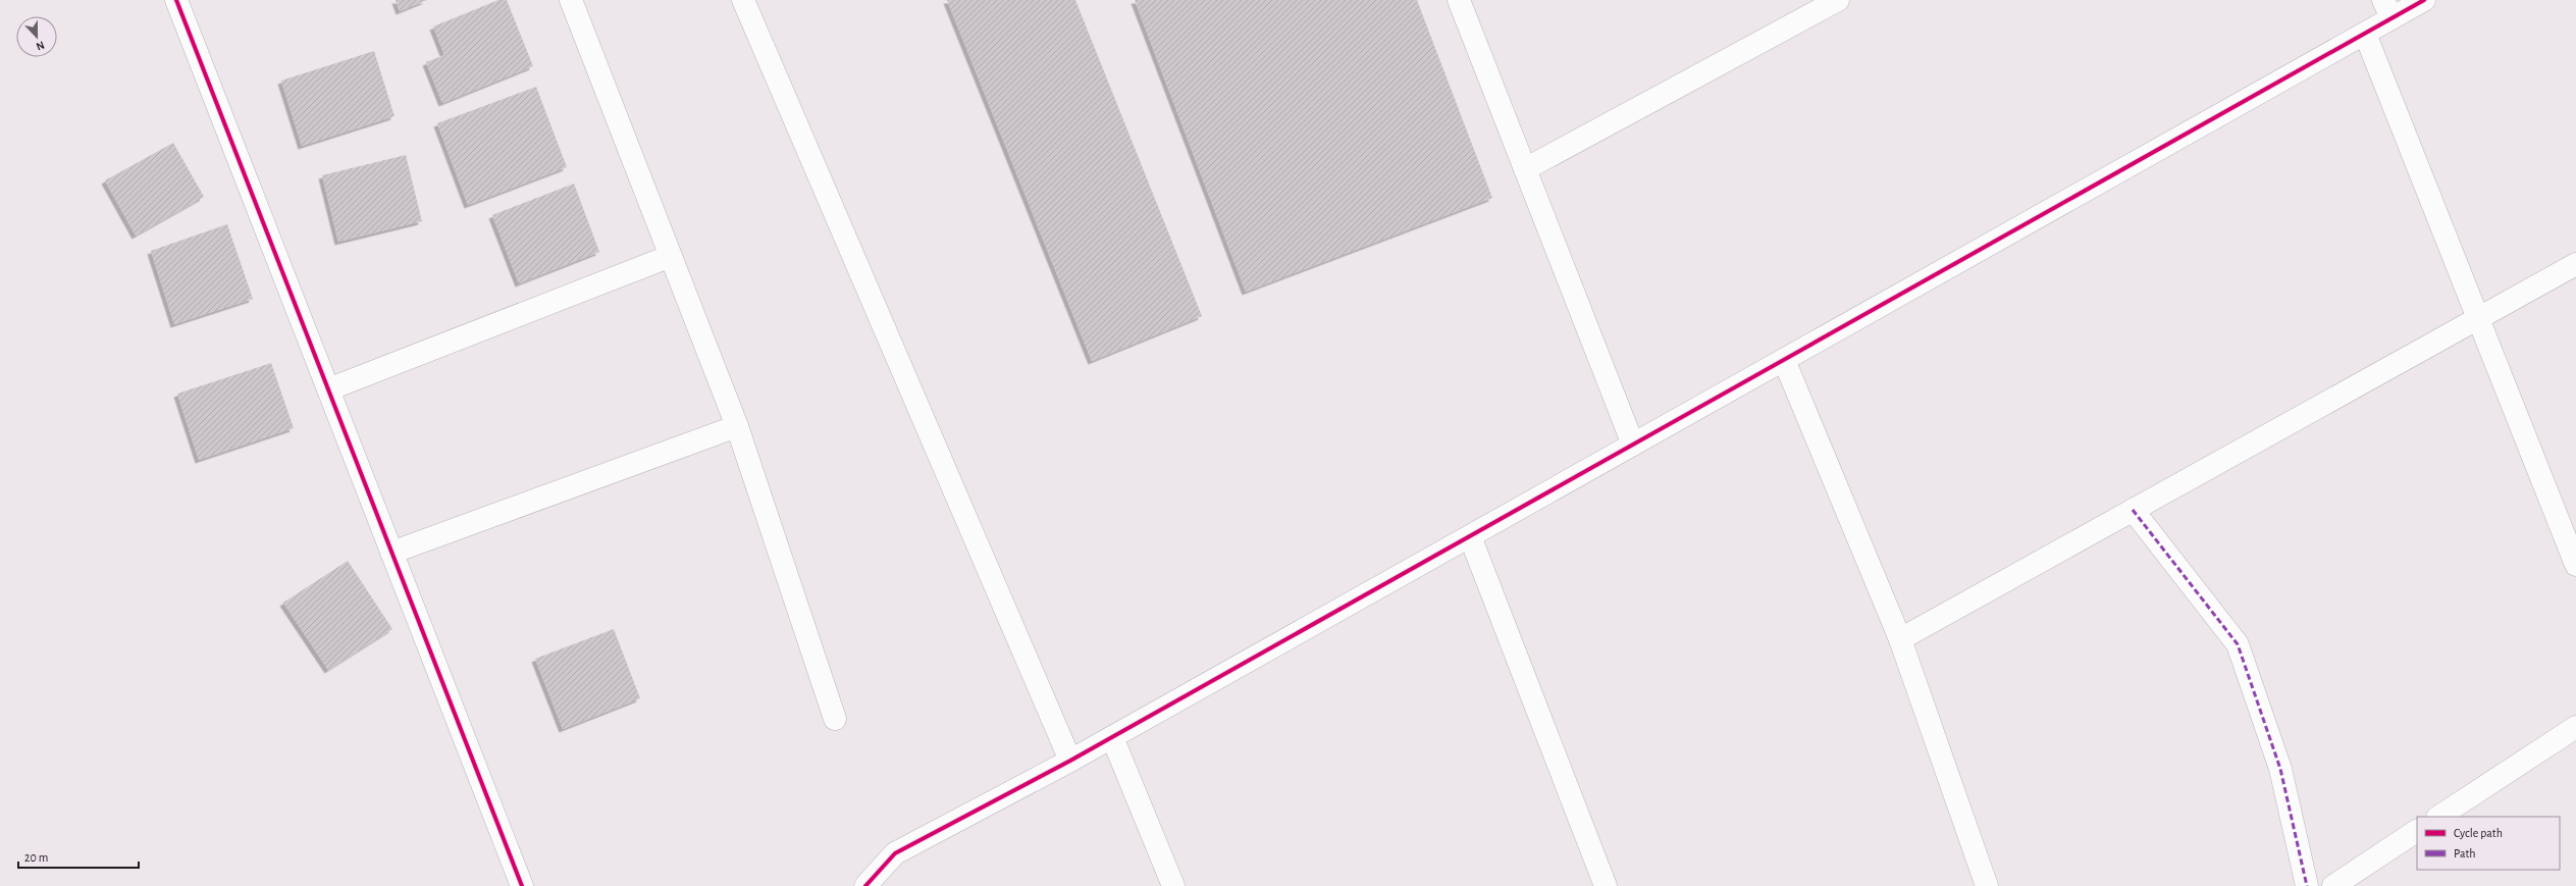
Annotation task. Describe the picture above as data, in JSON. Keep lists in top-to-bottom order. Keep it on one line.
{"legend":["Cycle path","Path"],"scale_bar":"20 m","north":"bottom"}
